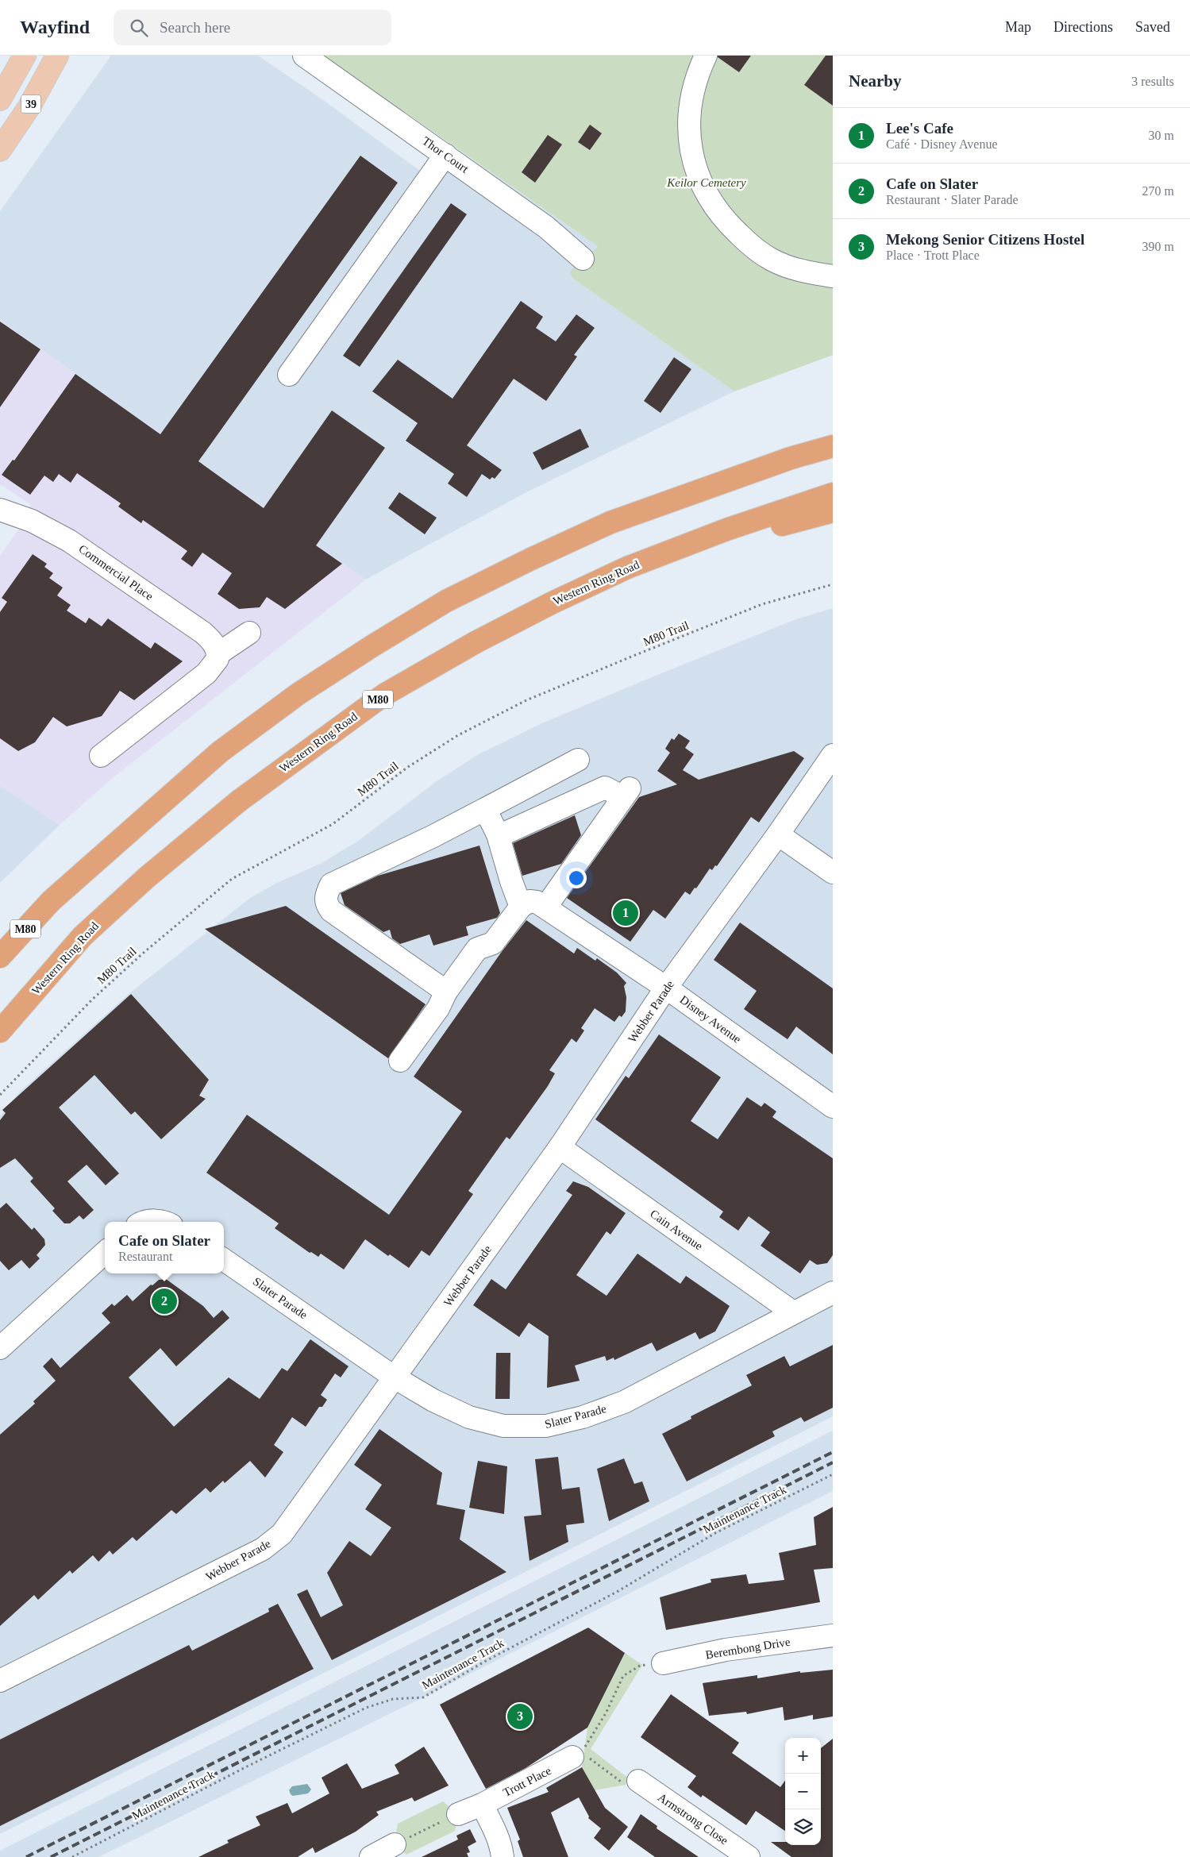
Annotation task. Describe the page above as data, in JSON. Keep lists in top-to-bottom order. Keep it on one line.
{"streets":{"highway":["Western Ring Road","M80"],"main road":["39"],"street":["Thor Court","Commercial Place","Webber Parade","Disney Avenue","Cain Avenue","Slater Parade","Berembong Drive","Trott Place","Armstrong Close"],"path":["M80 Trail","Maintenance Track"]},"crossings":[["Webber Parade","Disney Avenue"],["Webber Parade","Cain Avenue"],["Webber Parade","Slater Parade"],["Cain Avenue","Slater Parade"]],"parks":["Keilor Cemetery"],"page":{"header":"Wayfind","search":"Search here","nav":["Map","Directions","Saved"],"heading":["Nearby","3 results"],"list":[{"mark":"1","name":"Lee's Cafe","note":"Café · Disney Avenue","value":"30 m"},{"mark":"2","name":"Cafe on Slater","note":"Restaurant · Slater Parade","value":"270 m"},{"mark":"3","name":"Mekong Senior Citizens Hostel","note":"Place · Trott Place","value":"390 m"}],"pins":["1","2","3"],"popup":["Cafe on Slater","Restaurant"],"map_buttons":["+","−"]}}
